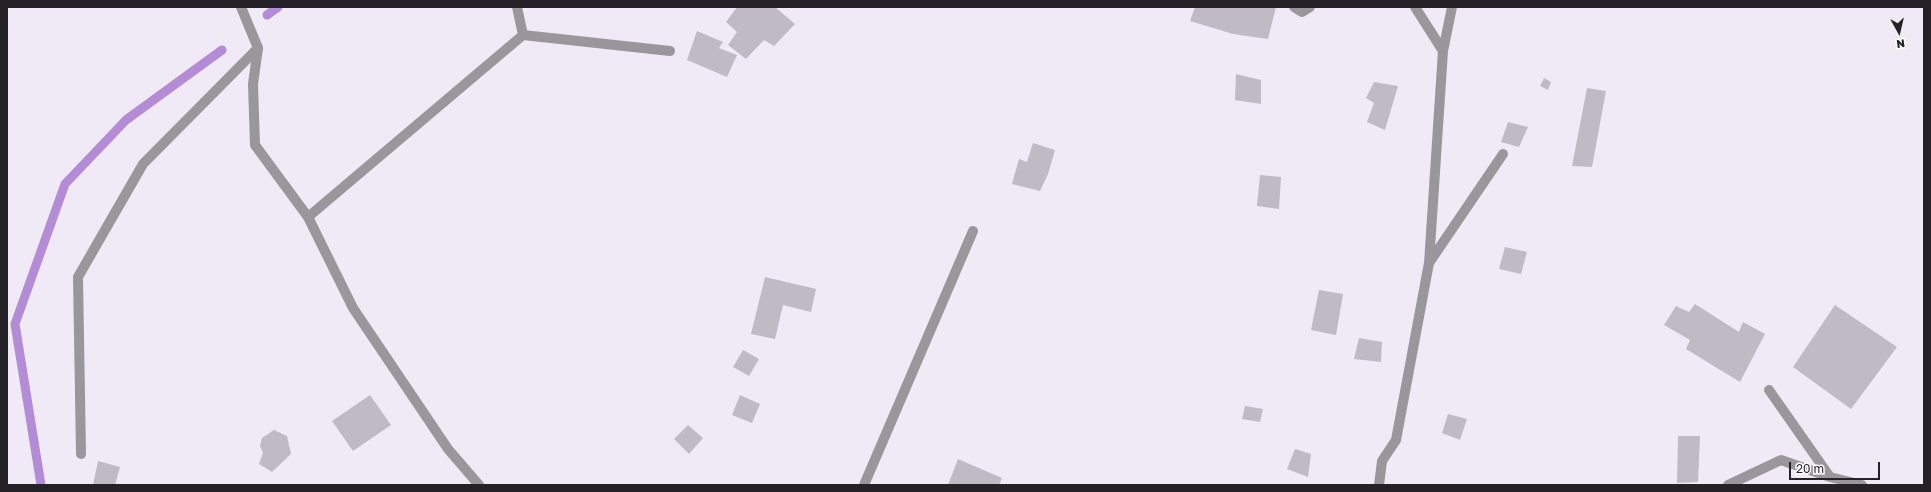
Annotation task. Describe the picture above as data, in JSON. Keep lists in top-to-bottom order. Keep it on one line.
{"scale_bar":"20 m","north":"bottom"}
